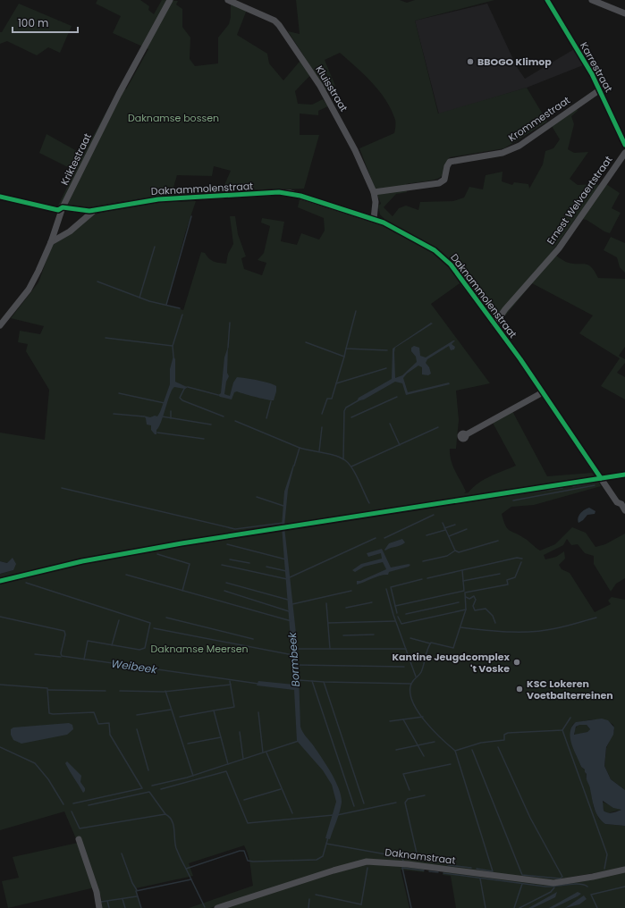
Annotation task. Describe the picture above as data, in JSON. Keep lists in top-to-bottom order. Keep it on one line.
{"streets":{"street":["Karrestraat","Kluisstraat","Krommestraat","Kriktestraat","Daknammolenstraat","Ernest Welvaertstraat","Daknamstraat"]},"crossings":[["Karrestraat","Krommestraat"],["Kluisstraat","Krommestraat"],["Kluisstraat","Daknammolenstraat"],["Kriktestraat","Daknammolenstraat"],["Daknammolenstraat","Ernest Welvaertstraat"]],"water":["Bormbeek","Weibeek"],"parks":["Daknamse bossen","Daknamse Meersen"],"places":["BBOGO Klimop","Kantine Jeugdcomplex 't Voske","KSC Lokeren Voetbalterreinen"],"scale_bar":"100 m"}
